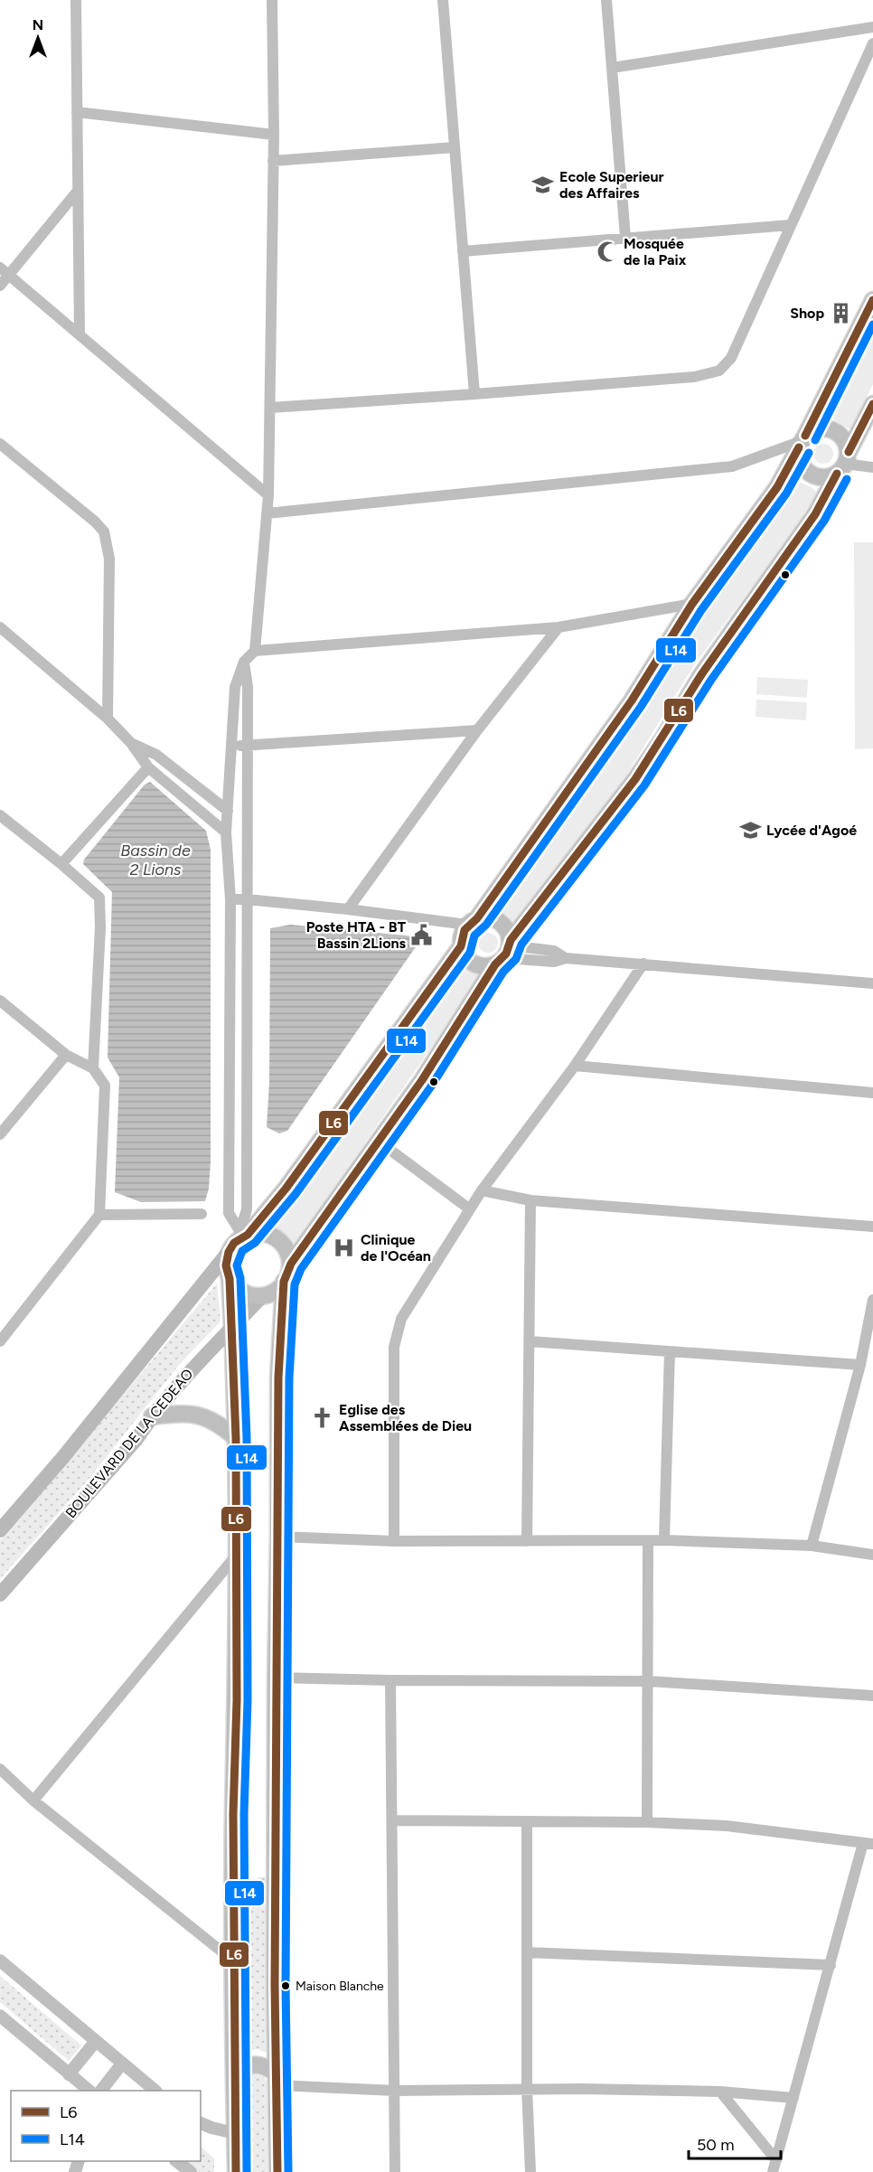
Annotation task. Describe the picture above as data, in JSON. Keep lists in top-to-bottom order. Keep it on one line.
{"streets":{"main road":["BOULEVARD DE LA CEDEAO"]},"water":["Bassin de 2 Lions"],"places":{"school or university":["Ecole Superieur des Affaires","Lycée d'Agoé"],"mosque":["Mosquée de la Paix"],"building":["Shop"],"public building":["Poste HTA - BT Bassin 2Lions"],"hospital":["Clinique de l'Océan"],"church":["Eglise des Assemblées de Dieu"],"other":["Maison Blanche"]},"lines":["transit line L6","transit line L14"],"legend":["L6","L14"],"scale_bar":"50 m","north":"top"}
